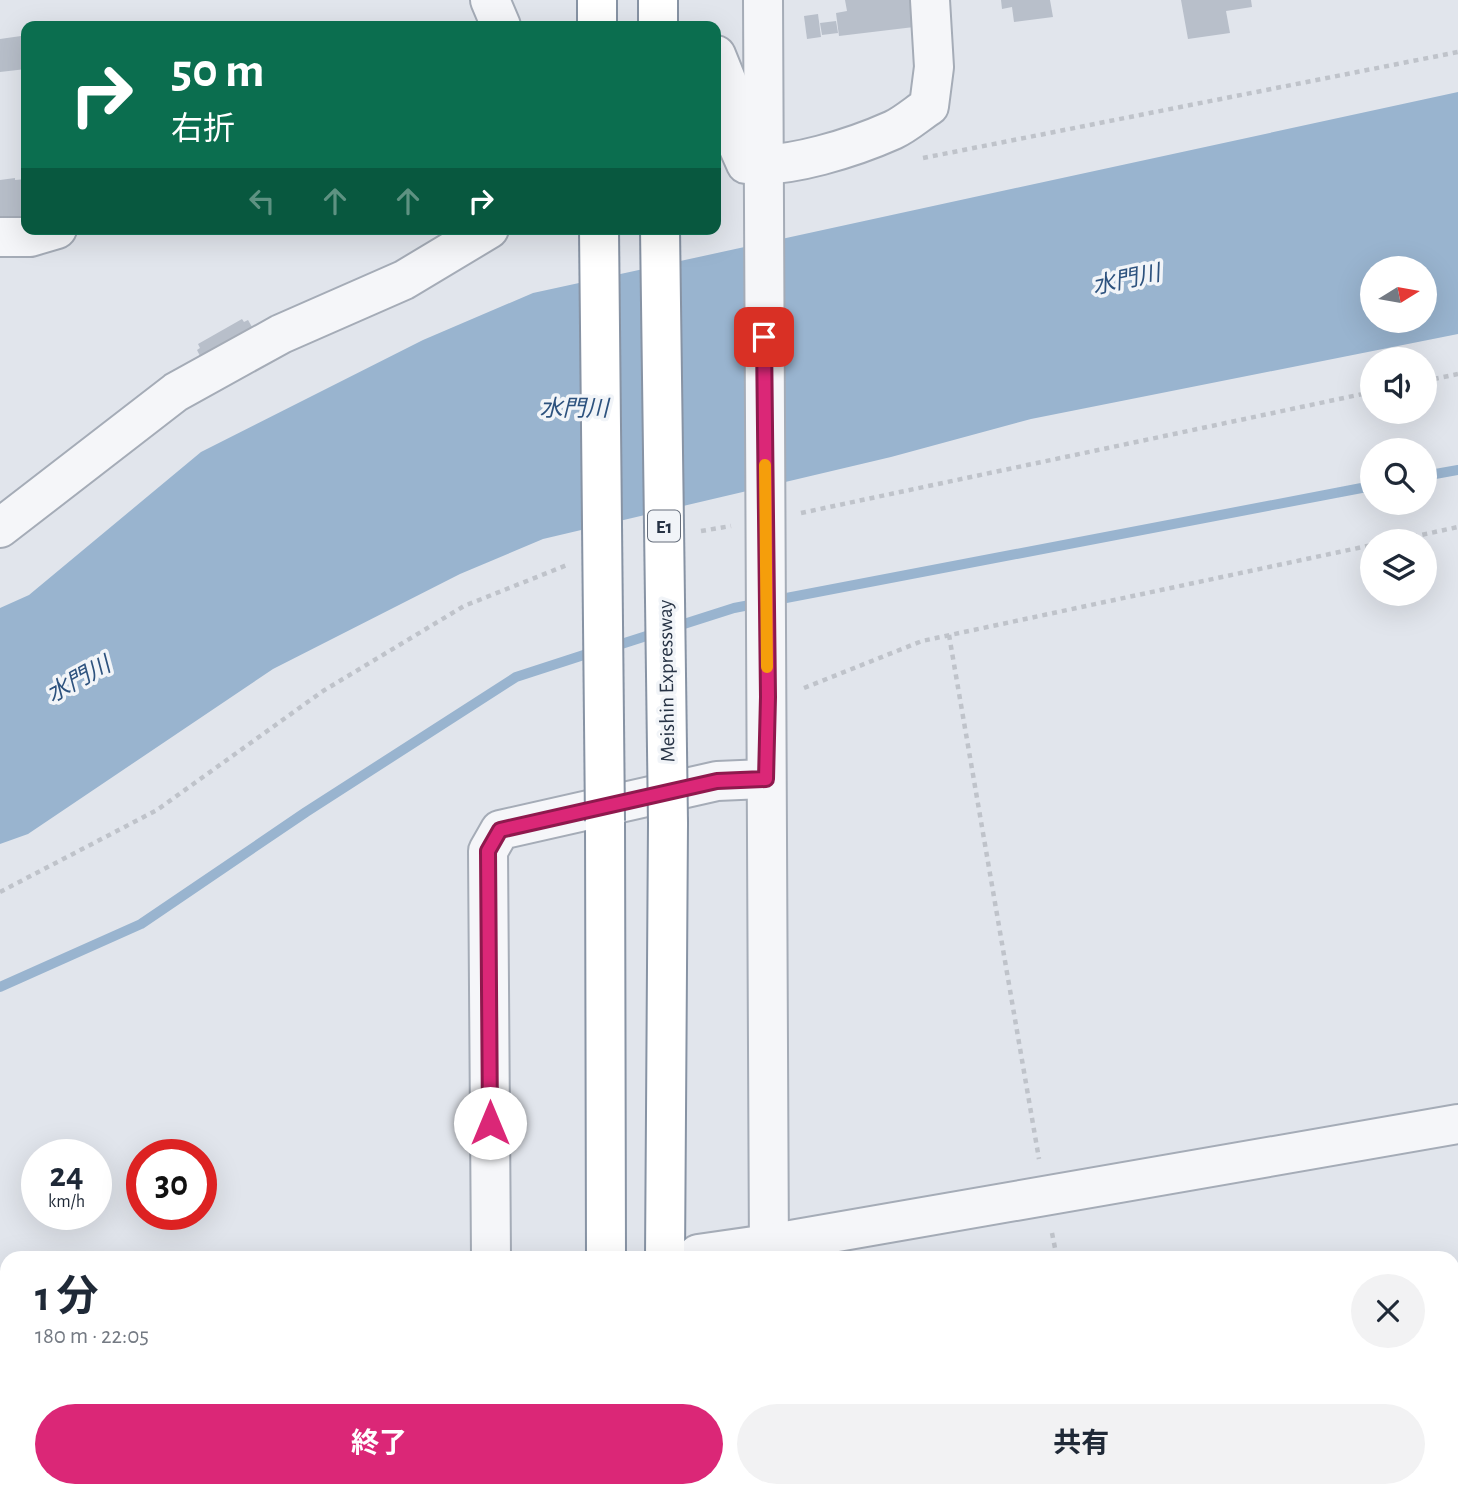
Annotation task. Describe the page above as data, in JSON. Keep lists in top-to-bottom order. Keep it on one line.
{"streets":{"highway":["E1","Meishin Expressway"]},"water":["水門川"],"north":"right","page":{"turn":["50 m","右折"],"speed":"24 km/h","limit":"30","heading":["1 分","180 m · 22:05"],"buttons":["終了","共有"]}}
